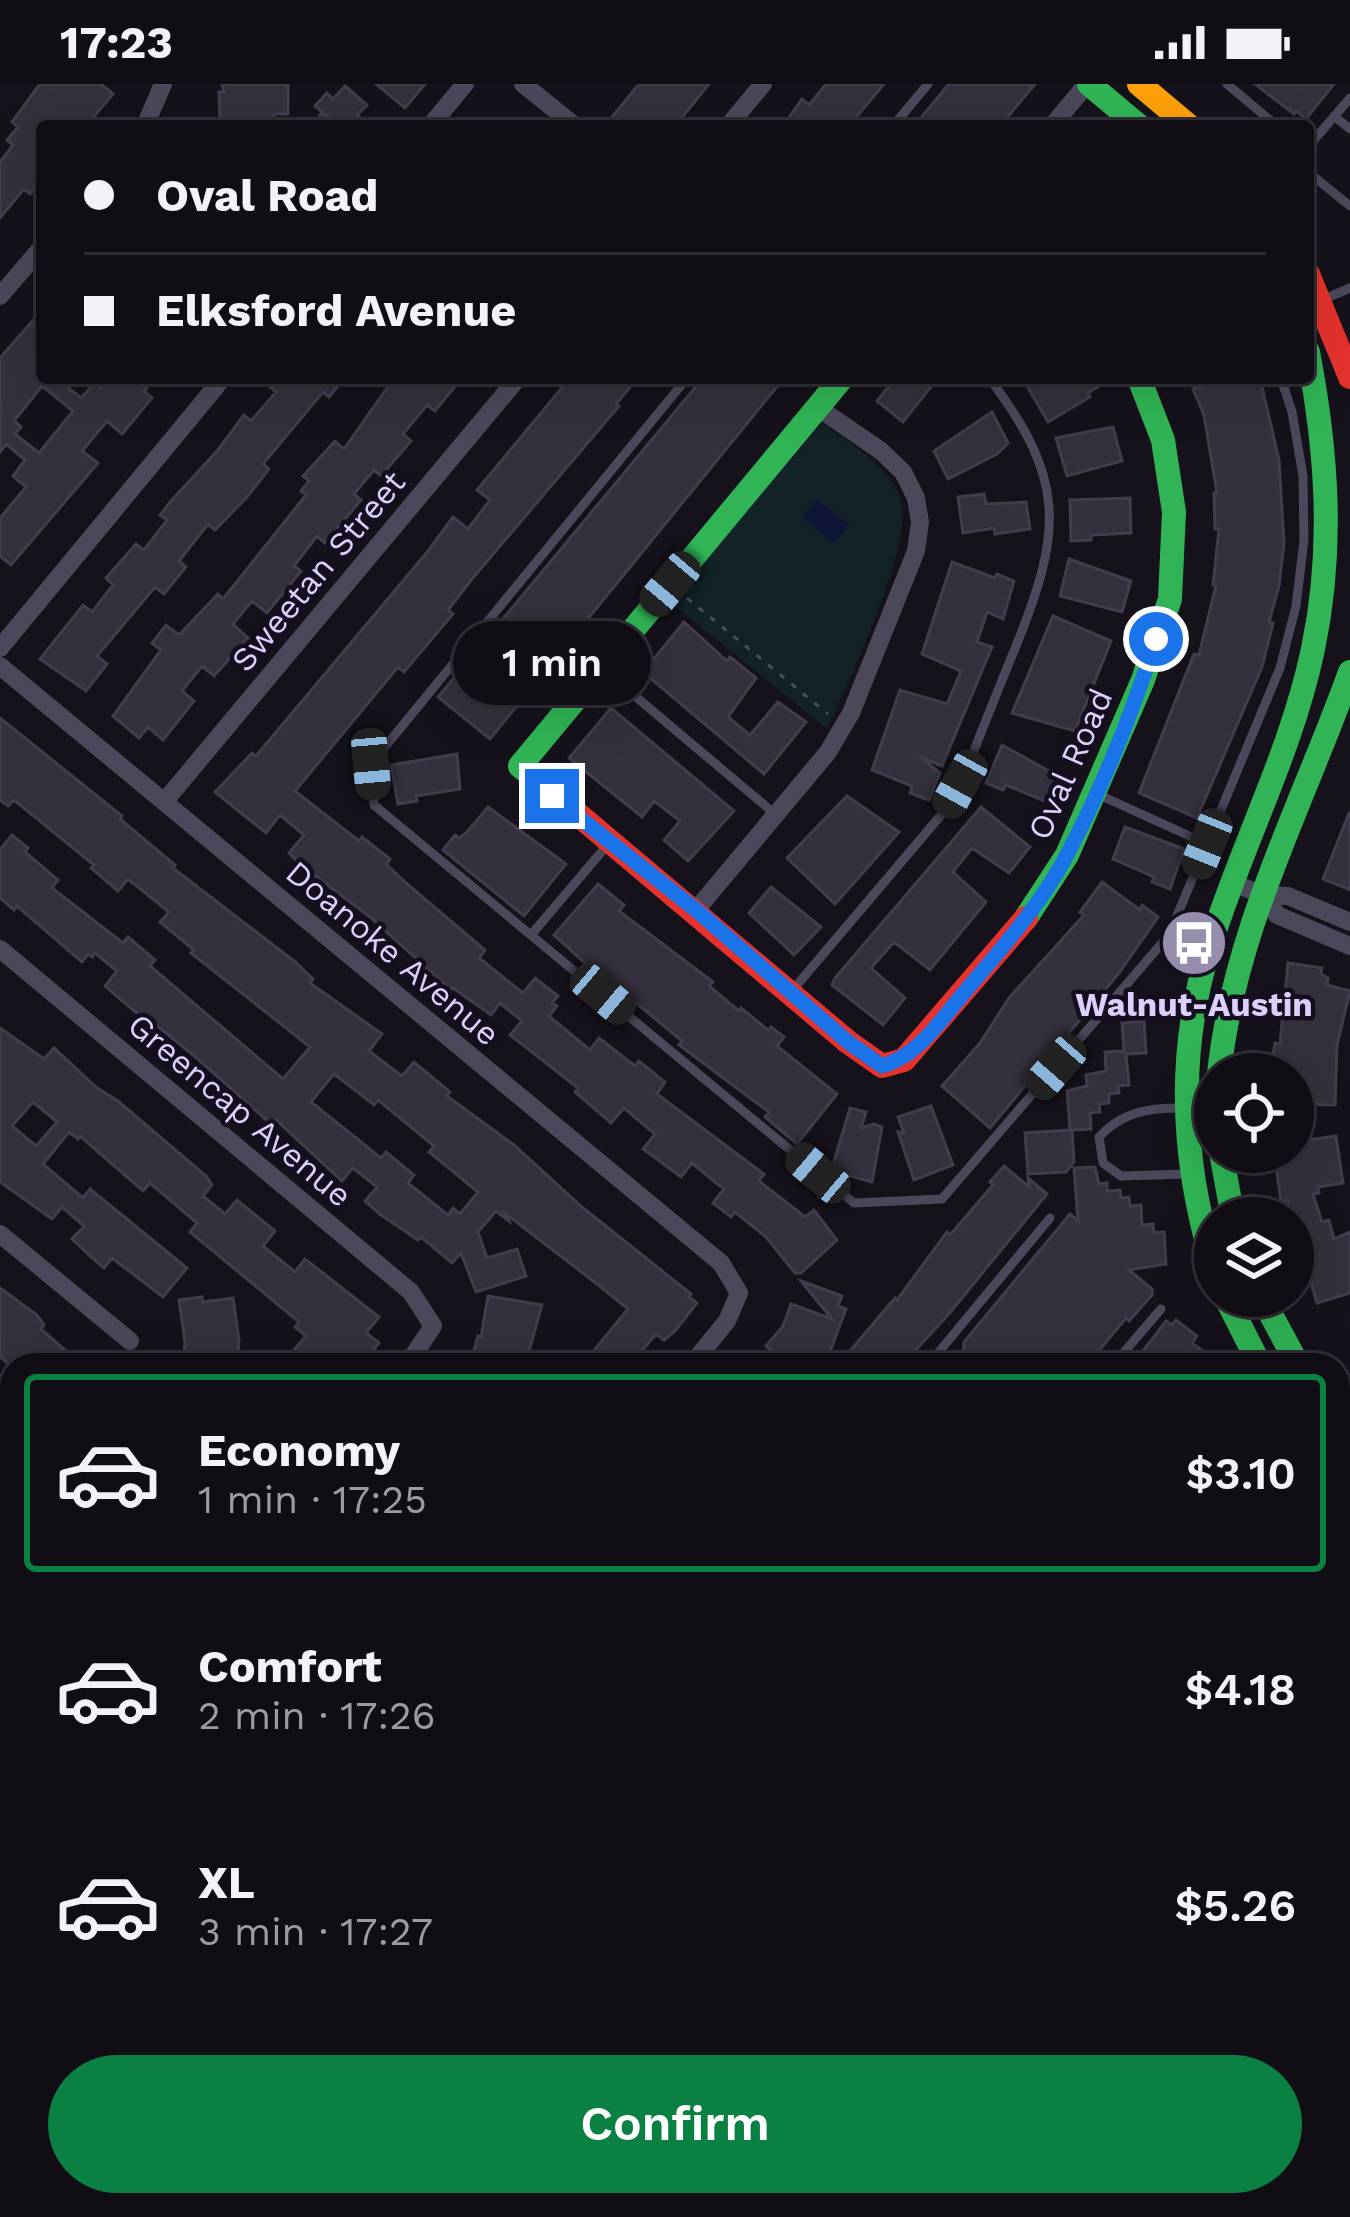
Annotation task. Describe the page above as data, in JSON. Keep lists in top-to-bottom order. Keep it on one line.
{"streets":{"main road":["Oval Road"],"street":["Sweetan Street","Doanoke Avenue","Greencap Avenue"]},"crossings":[["Sweetan Street","Doanoke Avenue"]],"places":{"bus stop":["Walnut-Austin"]},"page":{"status":"17:23","banner":["Oval Road","Elksford Avenue"],"bubble":"1 min","list":[{"name":"Economy","note":"1 min · 17:25","value":"$3.10"},{"name":"Comfort","note":"2 min · 17:26","value":"$4.18"},{"name":"XL","note":"3 min · 17:27","value":"$5.26"}],"buttons":"Confirm"}}
